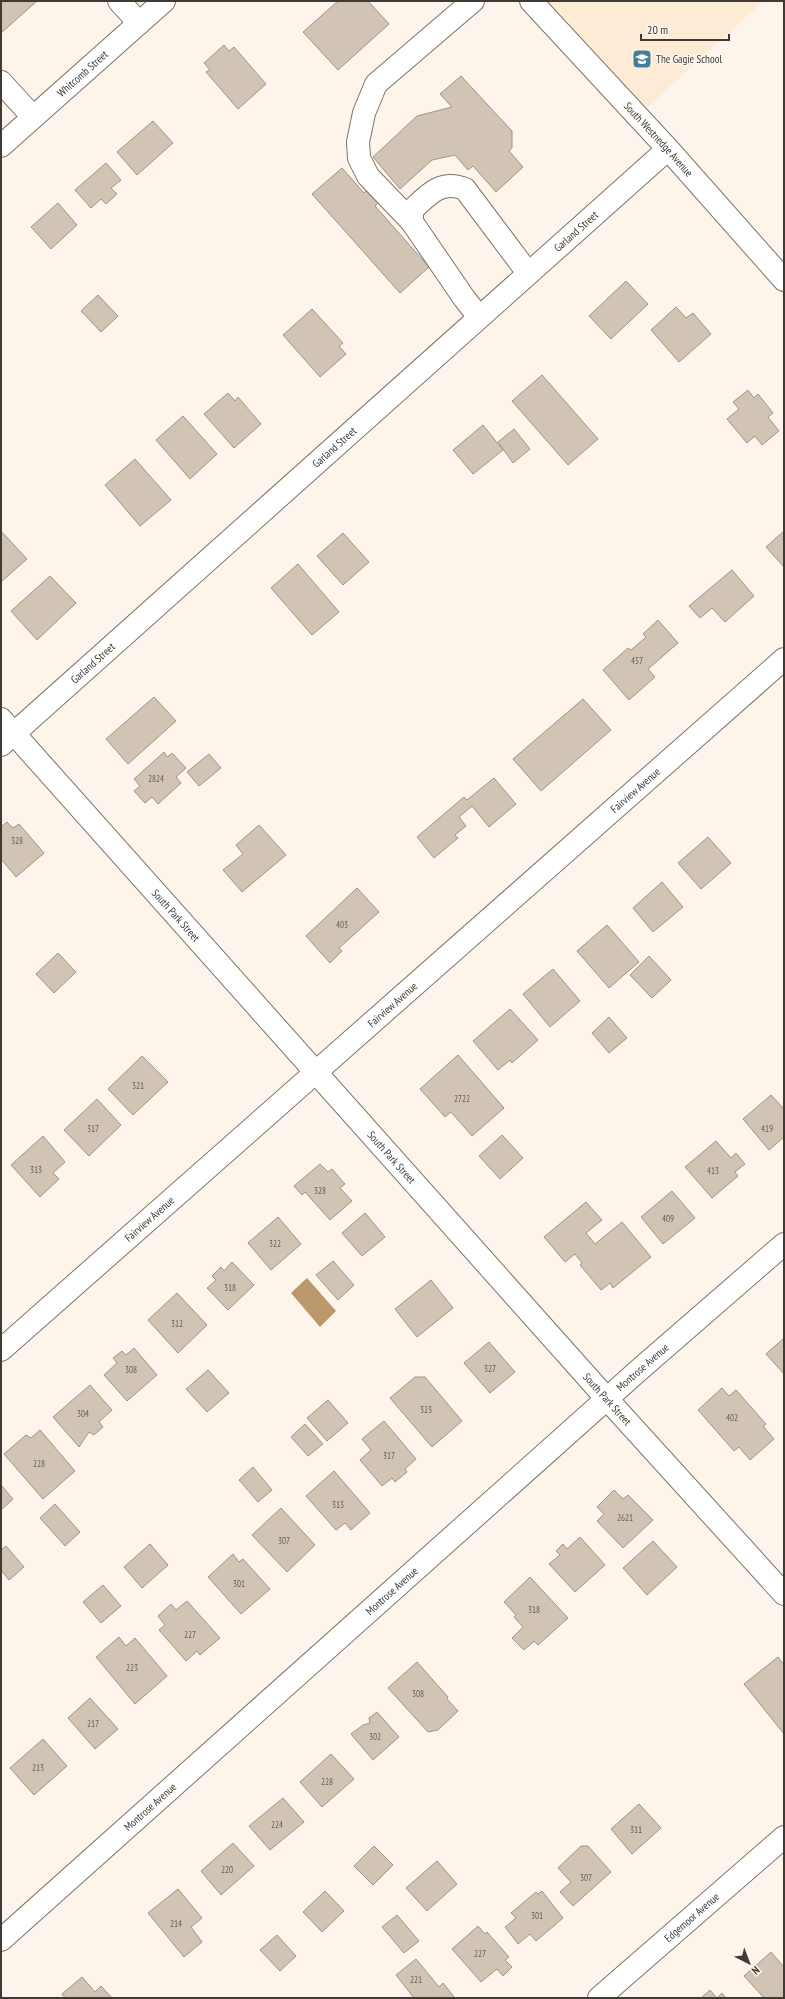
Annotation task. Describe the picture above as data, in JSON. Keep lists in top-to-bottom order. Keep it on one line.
{"streets":{"street":["Whitcomb Street","South Westnedge Avenue","Garland Street","Fairview Avenue","South Park Street","Montrose Avenue","Edgemoor Avenue"]},"crossings":[["South Westnedge Avenue","Garland Street"],["Garland Street","South Park Street"],["Fairview Avenue","South Park Street"],["South Park Street","Montrose Avenue"]],"places":{"school or university":["The Gagie School"]},"house_numbers":["457","2824","328","403","321","2722","317","419","313","413","328","409","322","318","312","327","308","323","304","402","317","228","313","2621","307","301","318","227","223","308","217","302","213","228","224","311","220","307","301","214","227","221"],"scale_bar":"20 m","north":"bottom right"}
